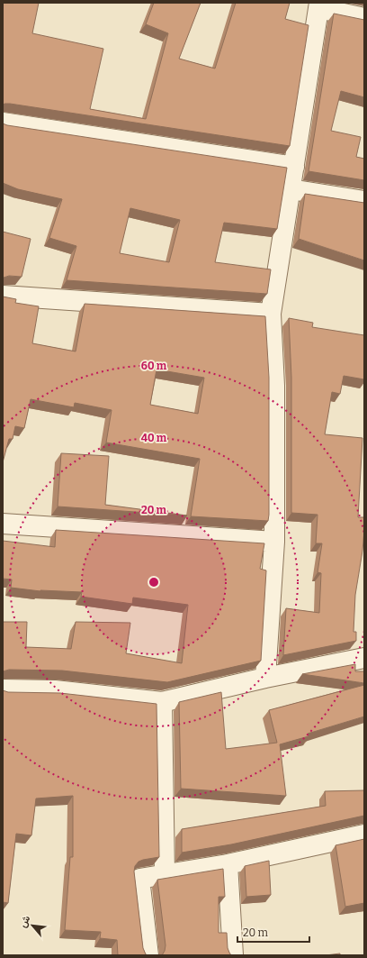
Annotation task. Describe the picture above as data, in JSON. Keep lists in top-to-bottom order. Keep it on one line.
{"scale_bar":"20 m","north":"top left","rings":["60 m","40 m","20 m"]}
